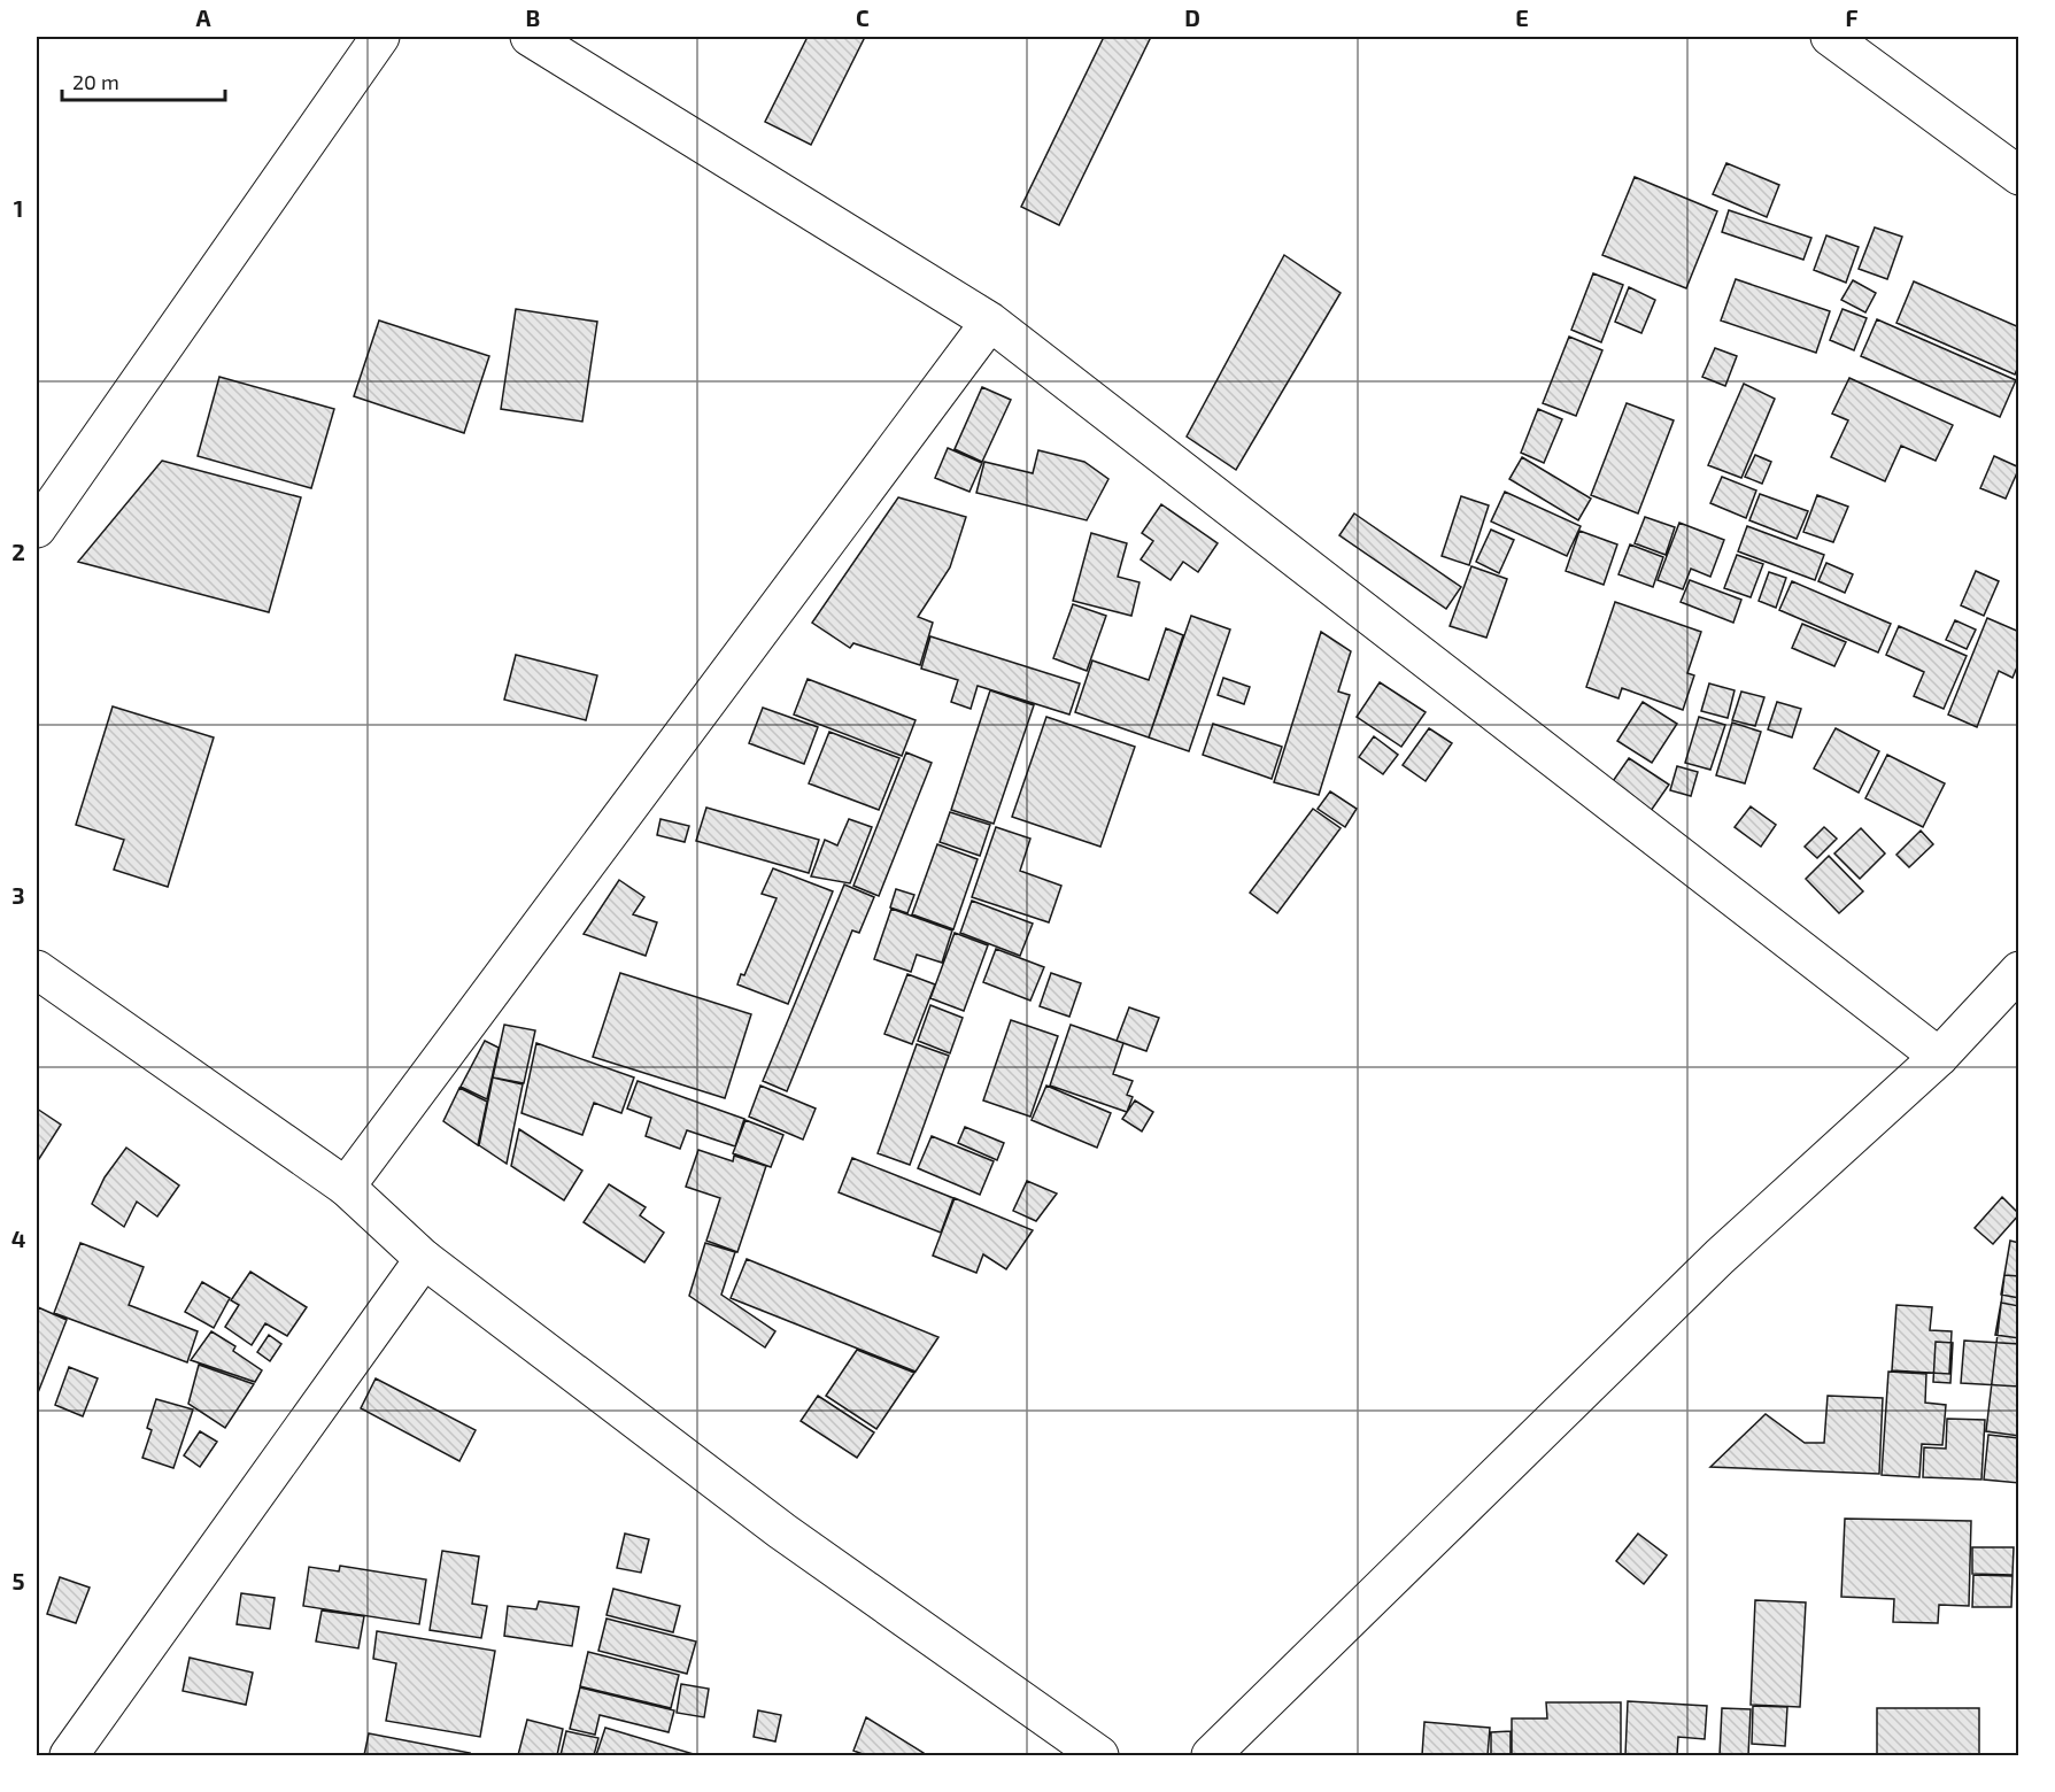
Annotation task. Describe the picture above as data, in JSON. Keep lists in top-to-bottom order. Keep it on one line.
{"scale_bar":"20 m","grid":{"columns":["A","B","C","D","E","F"],"rows":["1","2","3","4","5"]}}
